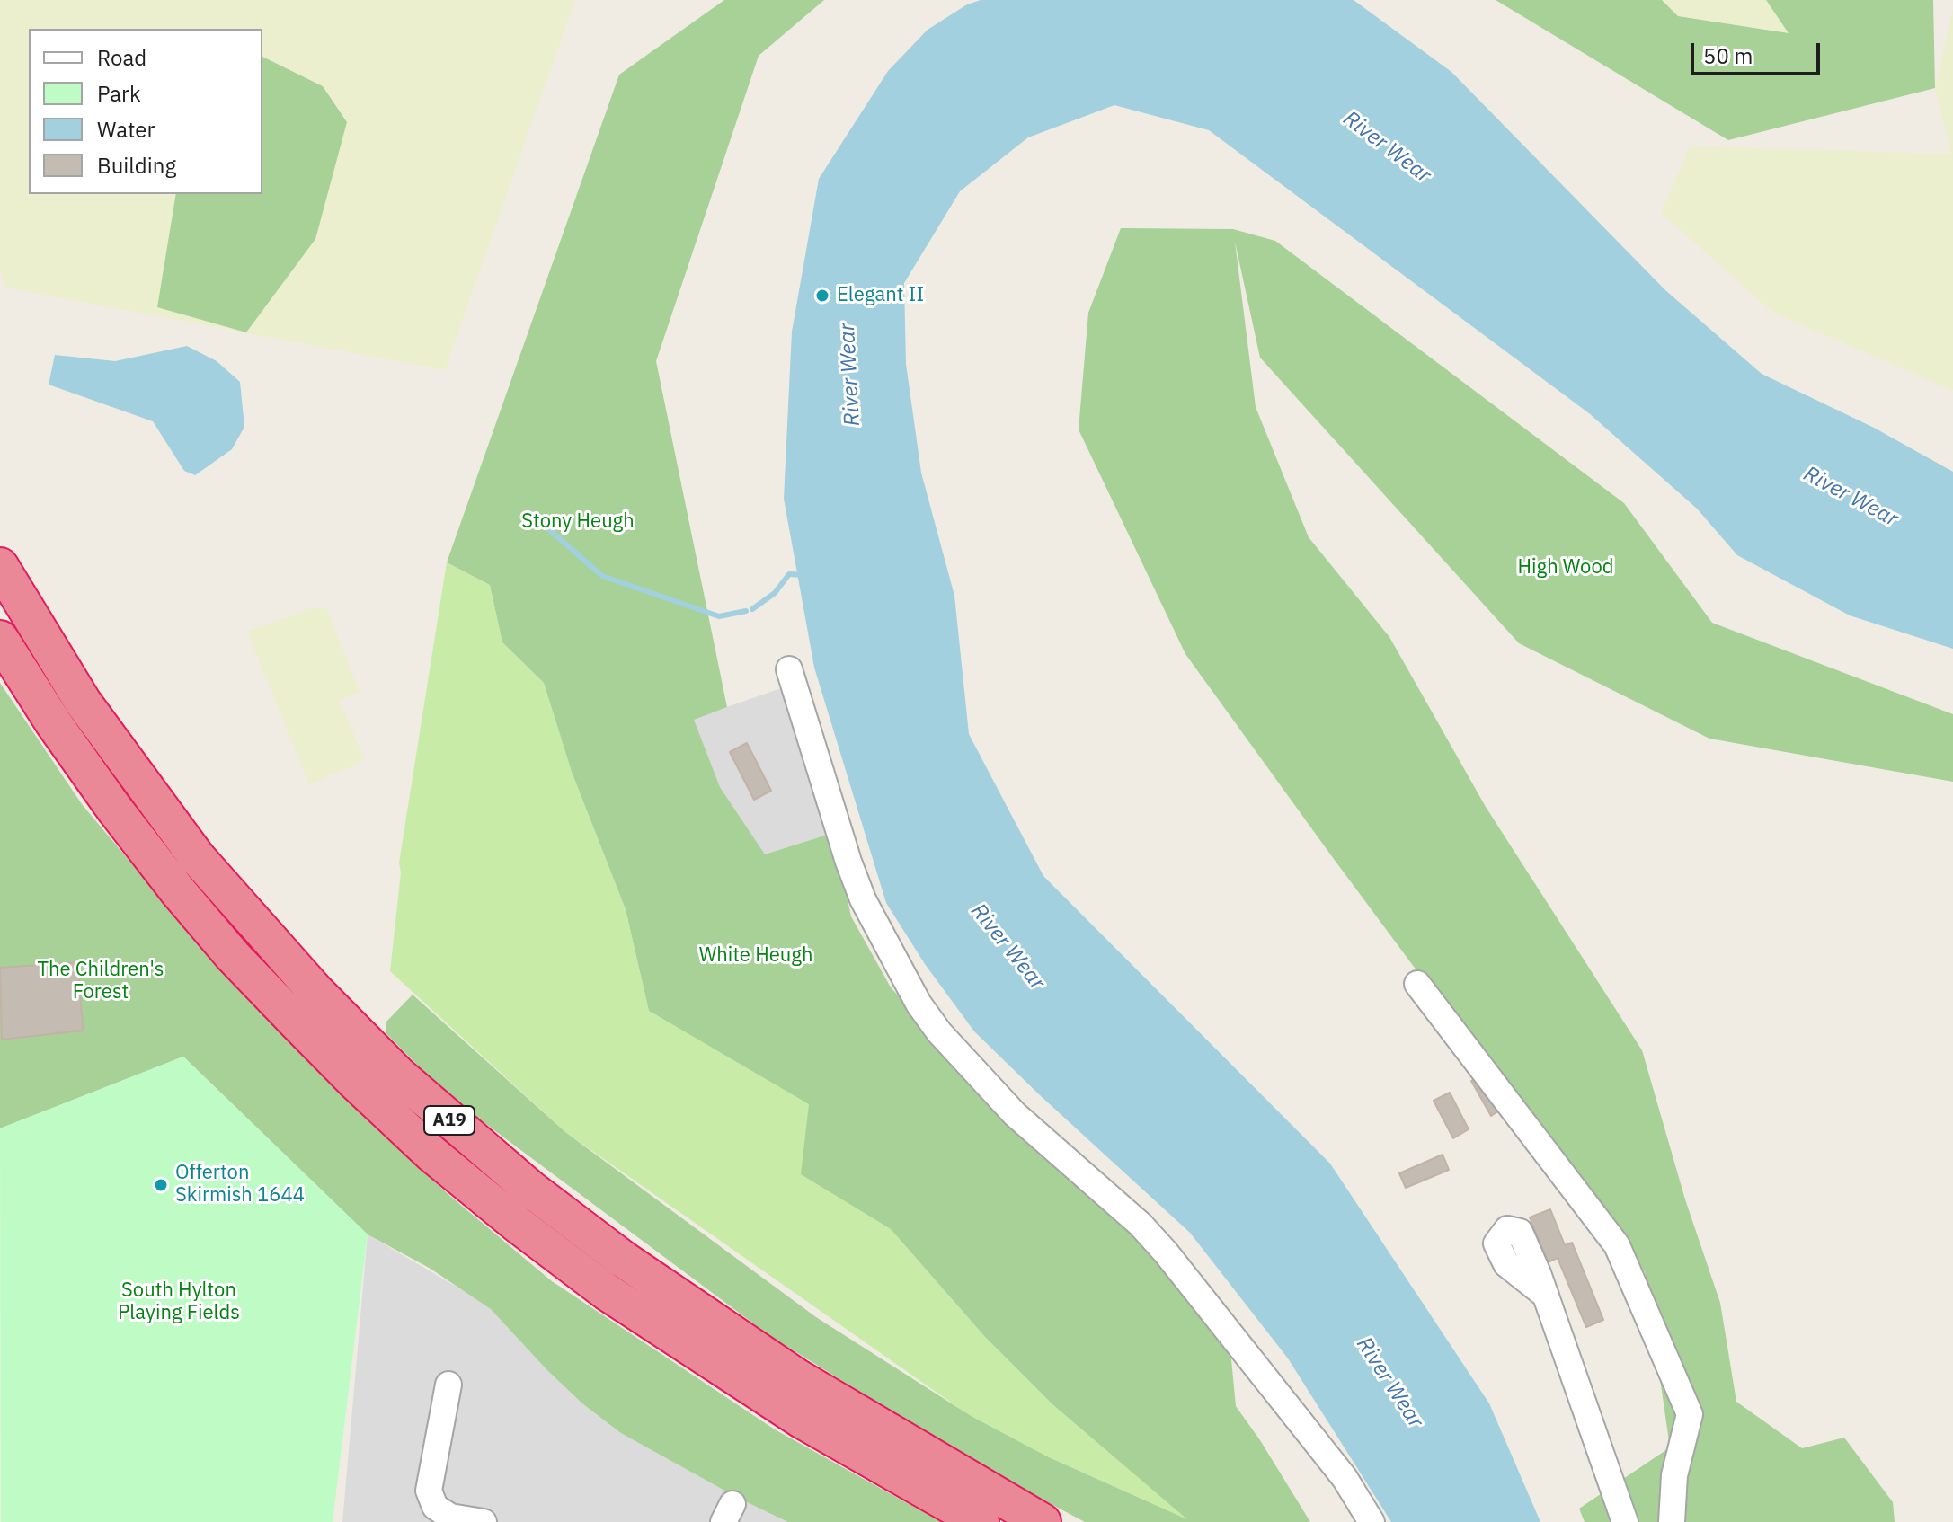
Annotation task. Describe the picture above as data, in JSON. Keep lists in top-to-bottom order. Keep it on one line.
{"streets":{"highway":["A19"]},"water":["River Wear"],"parks":["Stony Heugh","High Wood","White Heugh","The Children's Forest","South Hylton Playing Fields"],"places":["Elegant II","Offerton Skirmish 1644"],"legend":["Road","Park","Water","Building"],"scale_bar":"50 m"}
